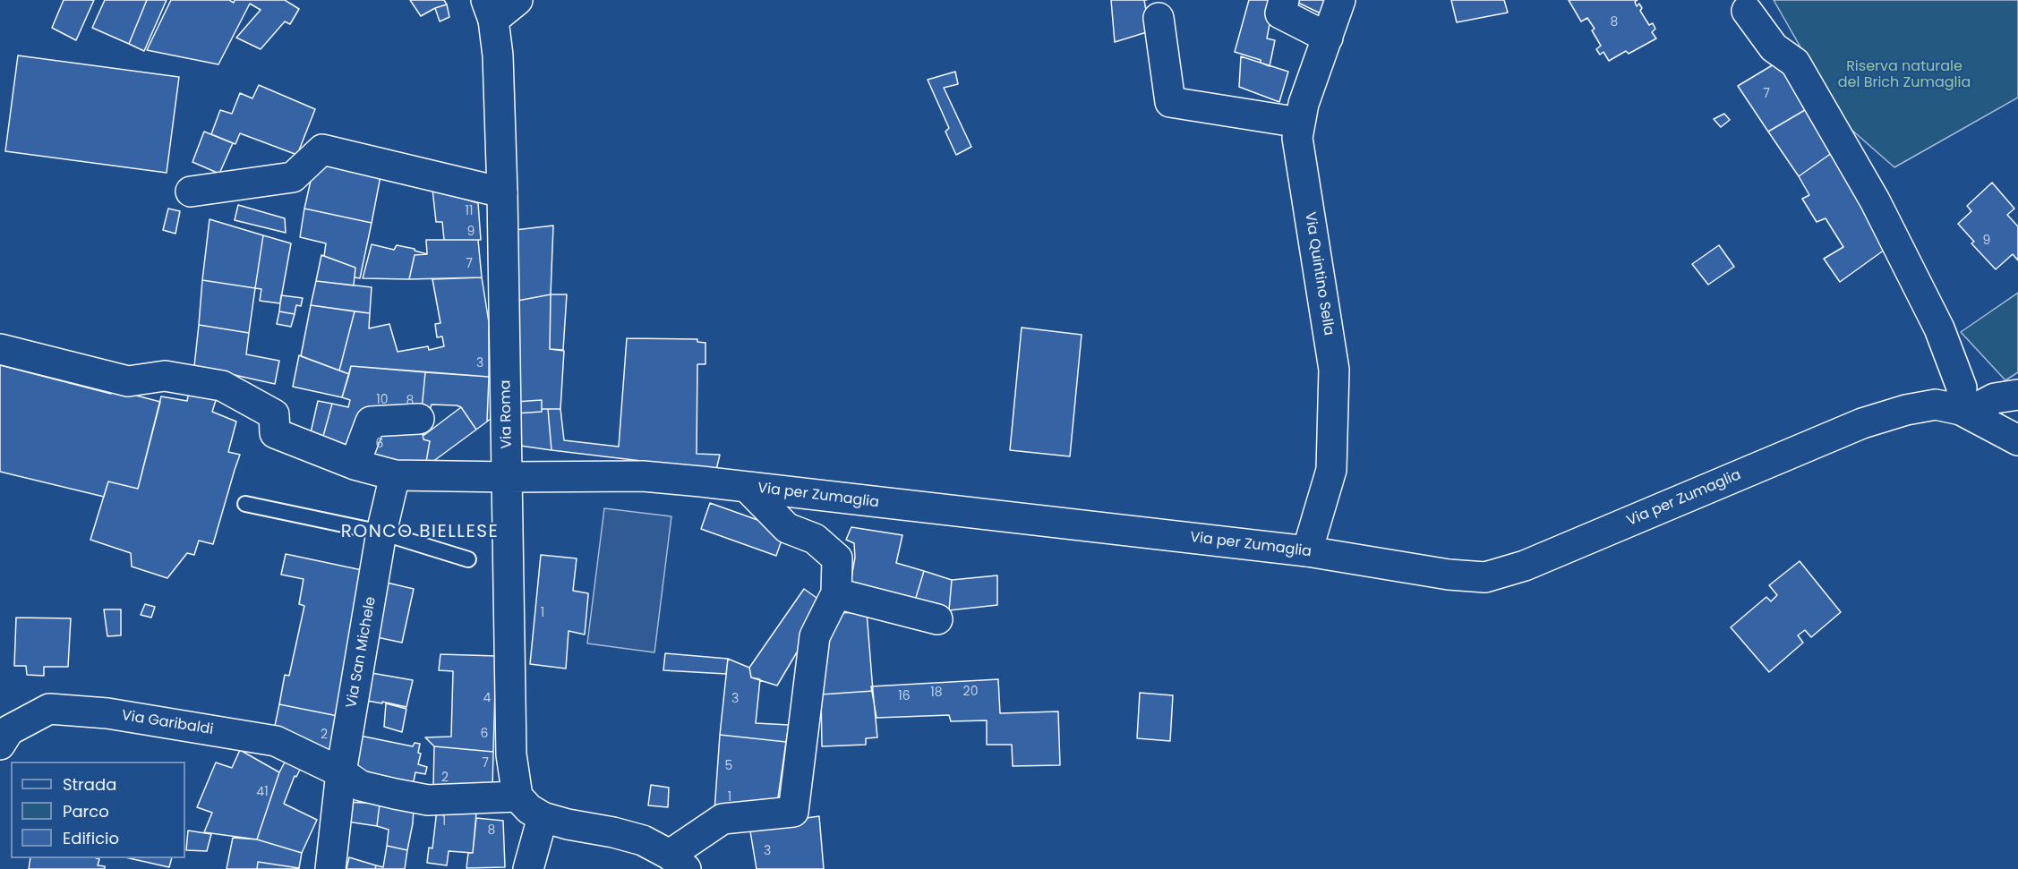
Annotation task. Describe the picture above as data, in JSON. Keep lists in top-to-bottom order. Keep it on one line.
{"streets":{"street":["Via Quintino Sella","Via Roma","Via per Zumaglia","Via San Michele","Via Garibaldi"]},"crossings":[["Via Quintino Sella","Via per Zumaglia"],["Via Roma","Via per Zumaglia"],["Via Roma","Via Garibaldi"],["Via per Zumaglia","Via San Michele"],["Via San Michele","Via Garibaldi"]],"districts":["RONCO BIELLESE"],"parks":["Riserva naturale del Brich Zumaglia"],"house_numbers":["8","7","11","9","9","7","3","10","8","6","1","20","18","16","4","3","6","2","7","5","2","41","1","1","8","3"],"legend":["Strada","Parco","Edificio"]}
